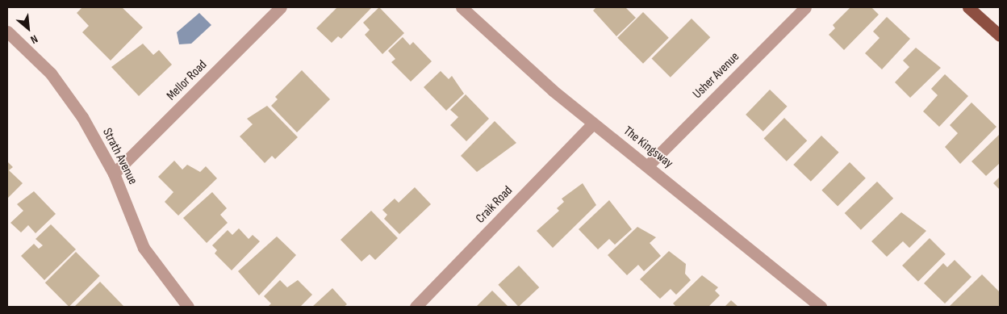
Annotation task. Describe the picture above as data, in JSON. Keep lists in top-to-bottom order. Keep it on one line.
{"streets":{"street":["Usher Avenue","Mellor Road","The Kingsway","Strath Avenue","Craik Road"]},"crossings":[["Usher Avenue","The Kingsway"],["Mellor Road","Strath Avenue"],["The Kingsway","Craik Road"]],"north":"bottom right"}
